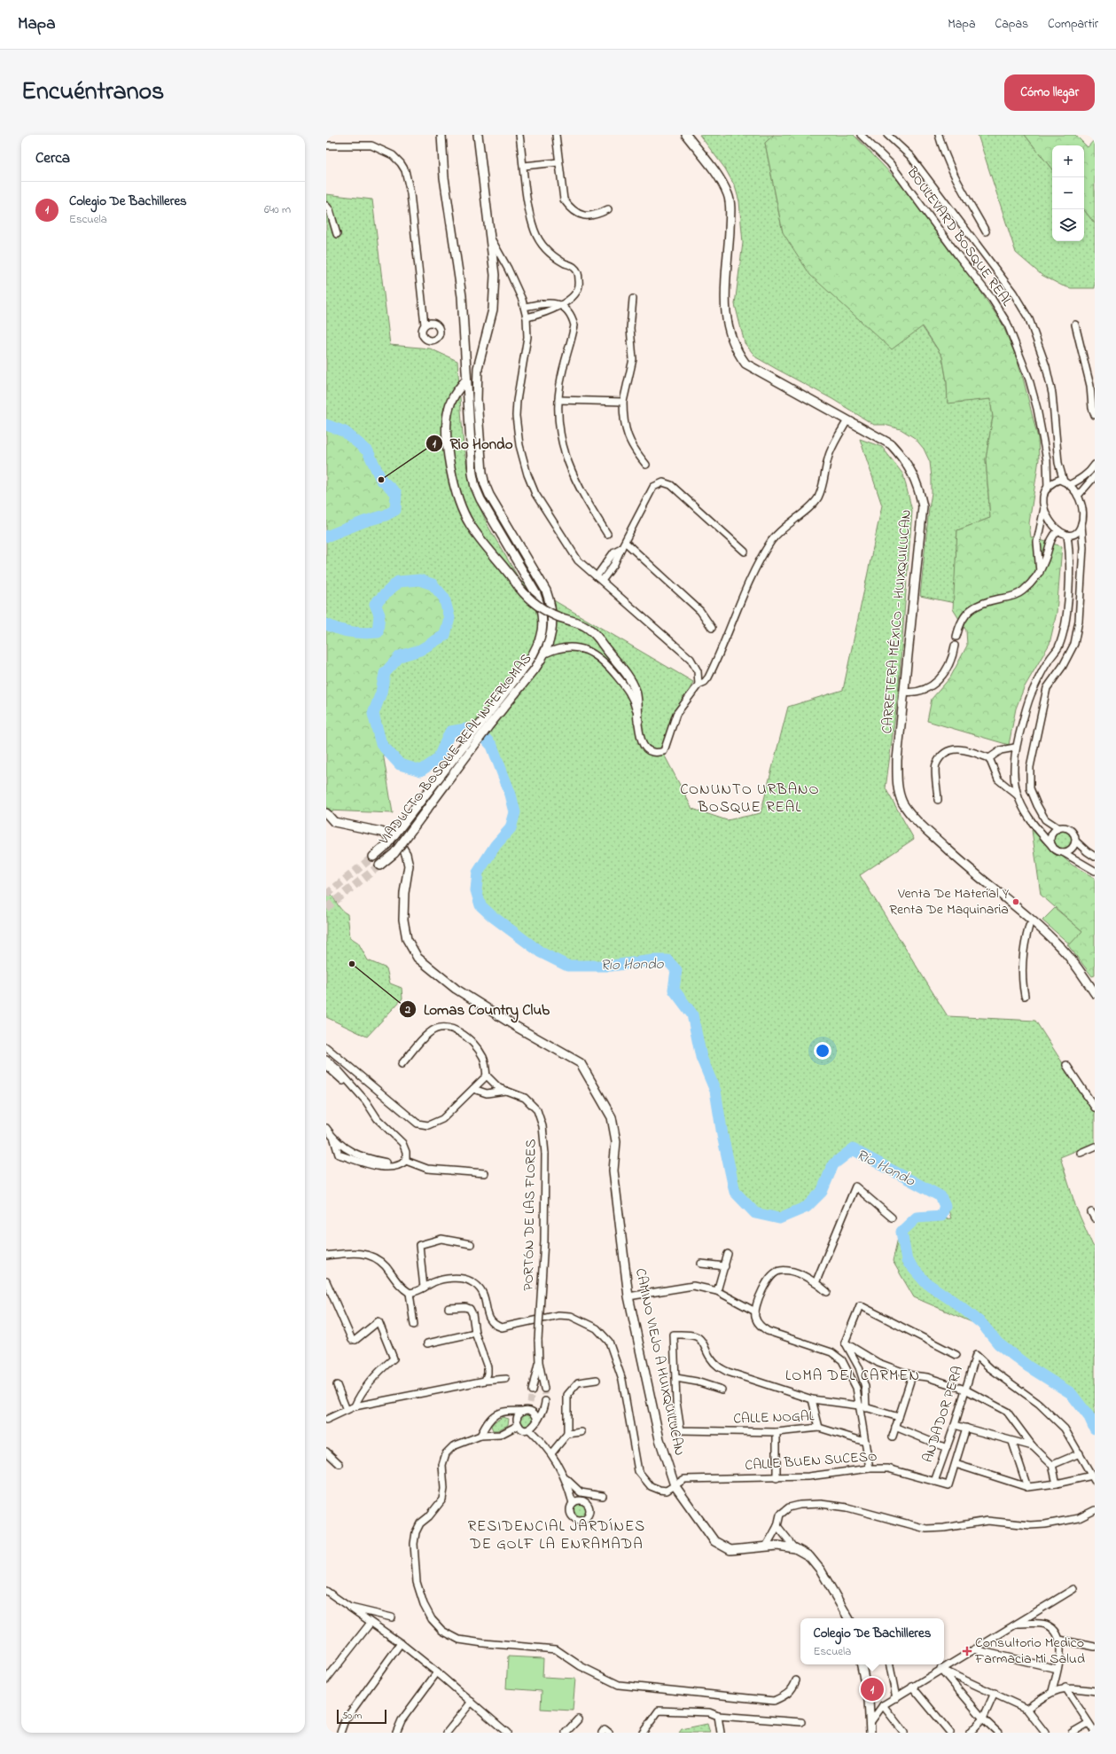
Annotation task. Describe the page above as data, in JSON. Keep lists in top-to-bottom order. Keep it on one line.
{"streets":{"main road":["CARRETERA MÉXICO - HUIXQUILUCAN","VIADUCTO BOSQUE REAL INTERLOMAS","CAMINO VIEJO A HUIXQUILUCAN"],"street":["BOULEVARD BOSQUE REAL","PORTÓN DE LAS FLORES","ANDADOR PERA","CALLE NOGAL","CALLE BUEN SUCESO"]},"crossings":[["CAMINO VIEJO A HUIXQUILUCAN","CALLE BUEN SUCESO"],["ANDADOR PERA","CALLE BUEN SUCESO"]],"districts":["CONUNTO URBANO BOSQUE REAL","LOMA DEL CARMEN","RESIDENCIAL JARDÍNES DE GOLF LA ENRAMADA"],"water":["Rio Hondo"],"places":{"other":["Rio Hondo","Venta De Material Y Renta De Maquinaria","Lomas Country Club"],"health":["Consultorio Medico Farmacia Mi Salud"]},"scale_bar":"50 m","page":{"header":"Mapa","nav":["Mapa","Capas","Compartir"],"title":"Encuéntranos","buttons":"Cómo llegar","heading":"Cerca","map_buttons":["+","−"],"list":[{"mark":"1","name":"Colegio De Bachilleres","note":"Escuela","value":"640 m"}],"popup":["Colegio De Bachilleres","Escuela"],"pins":"1","scale":"50 m"}}
